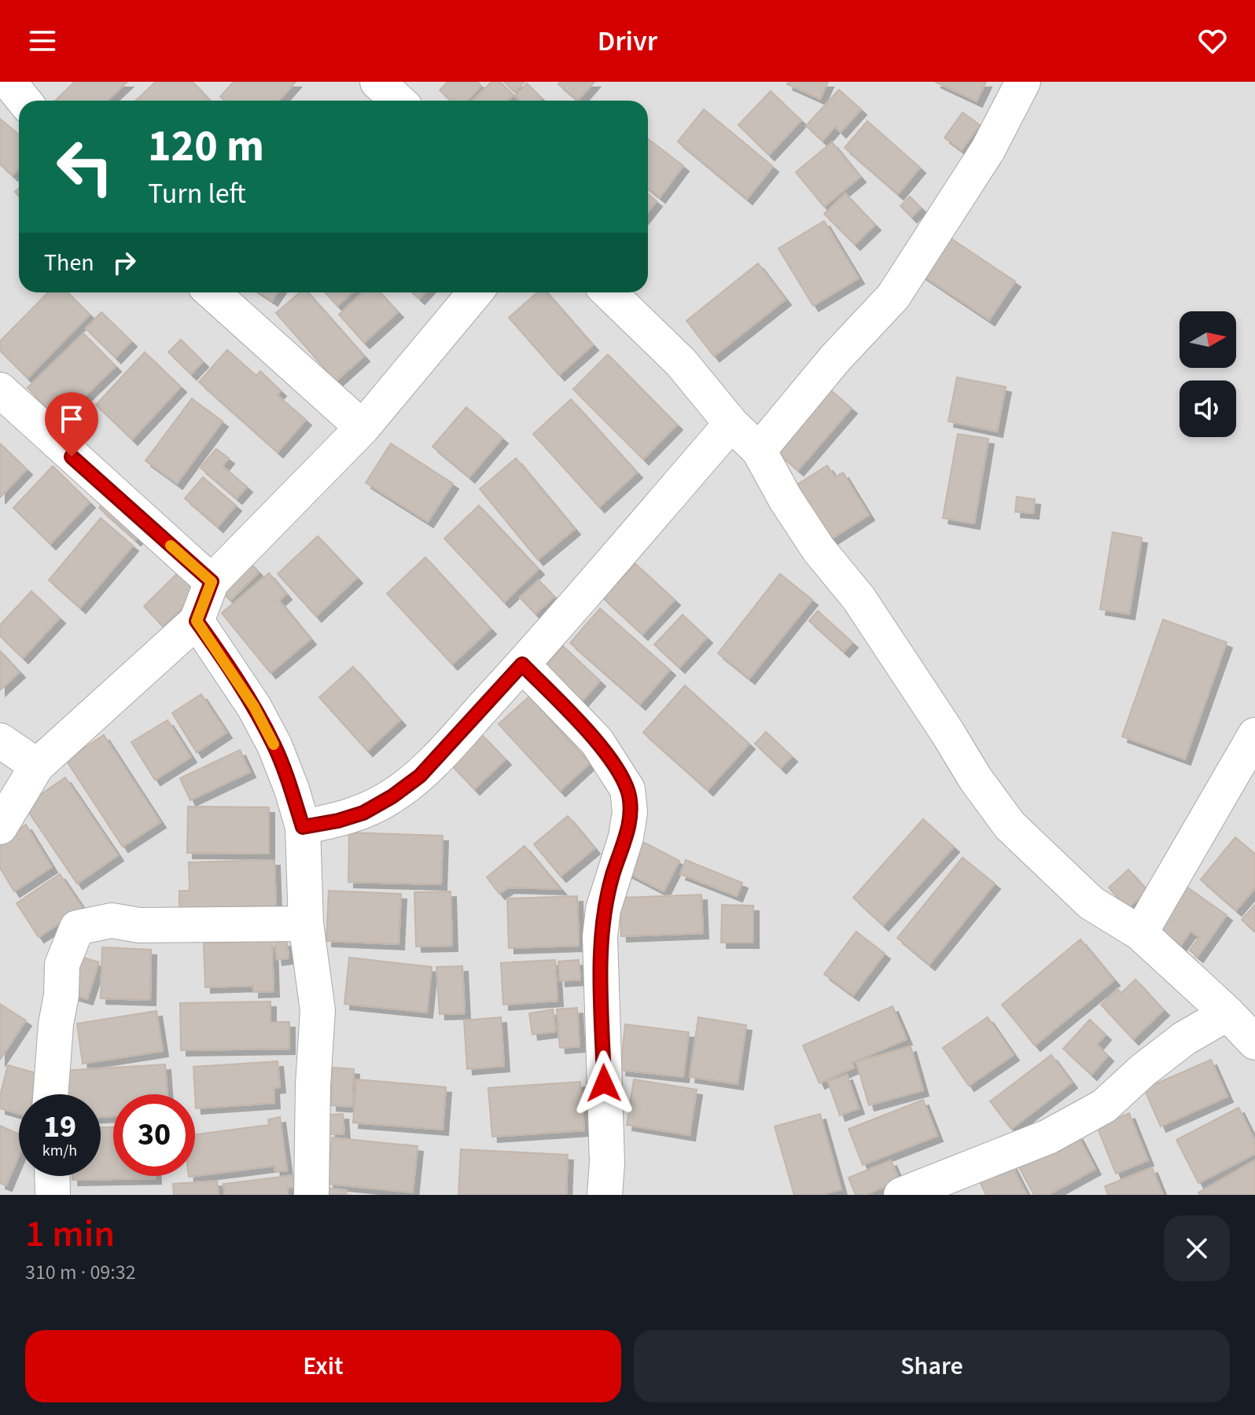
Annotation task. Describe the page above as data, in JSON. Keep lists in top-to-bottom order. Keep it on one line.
{"north":"right","page":{"header":"Drivr","turn":["120 m","Turn left"],"then":"Then","speed":"19 km/h","limit":"30","heading":["1 min","310 m · 09:32"],"buttons":["Exit","Share"]}}
